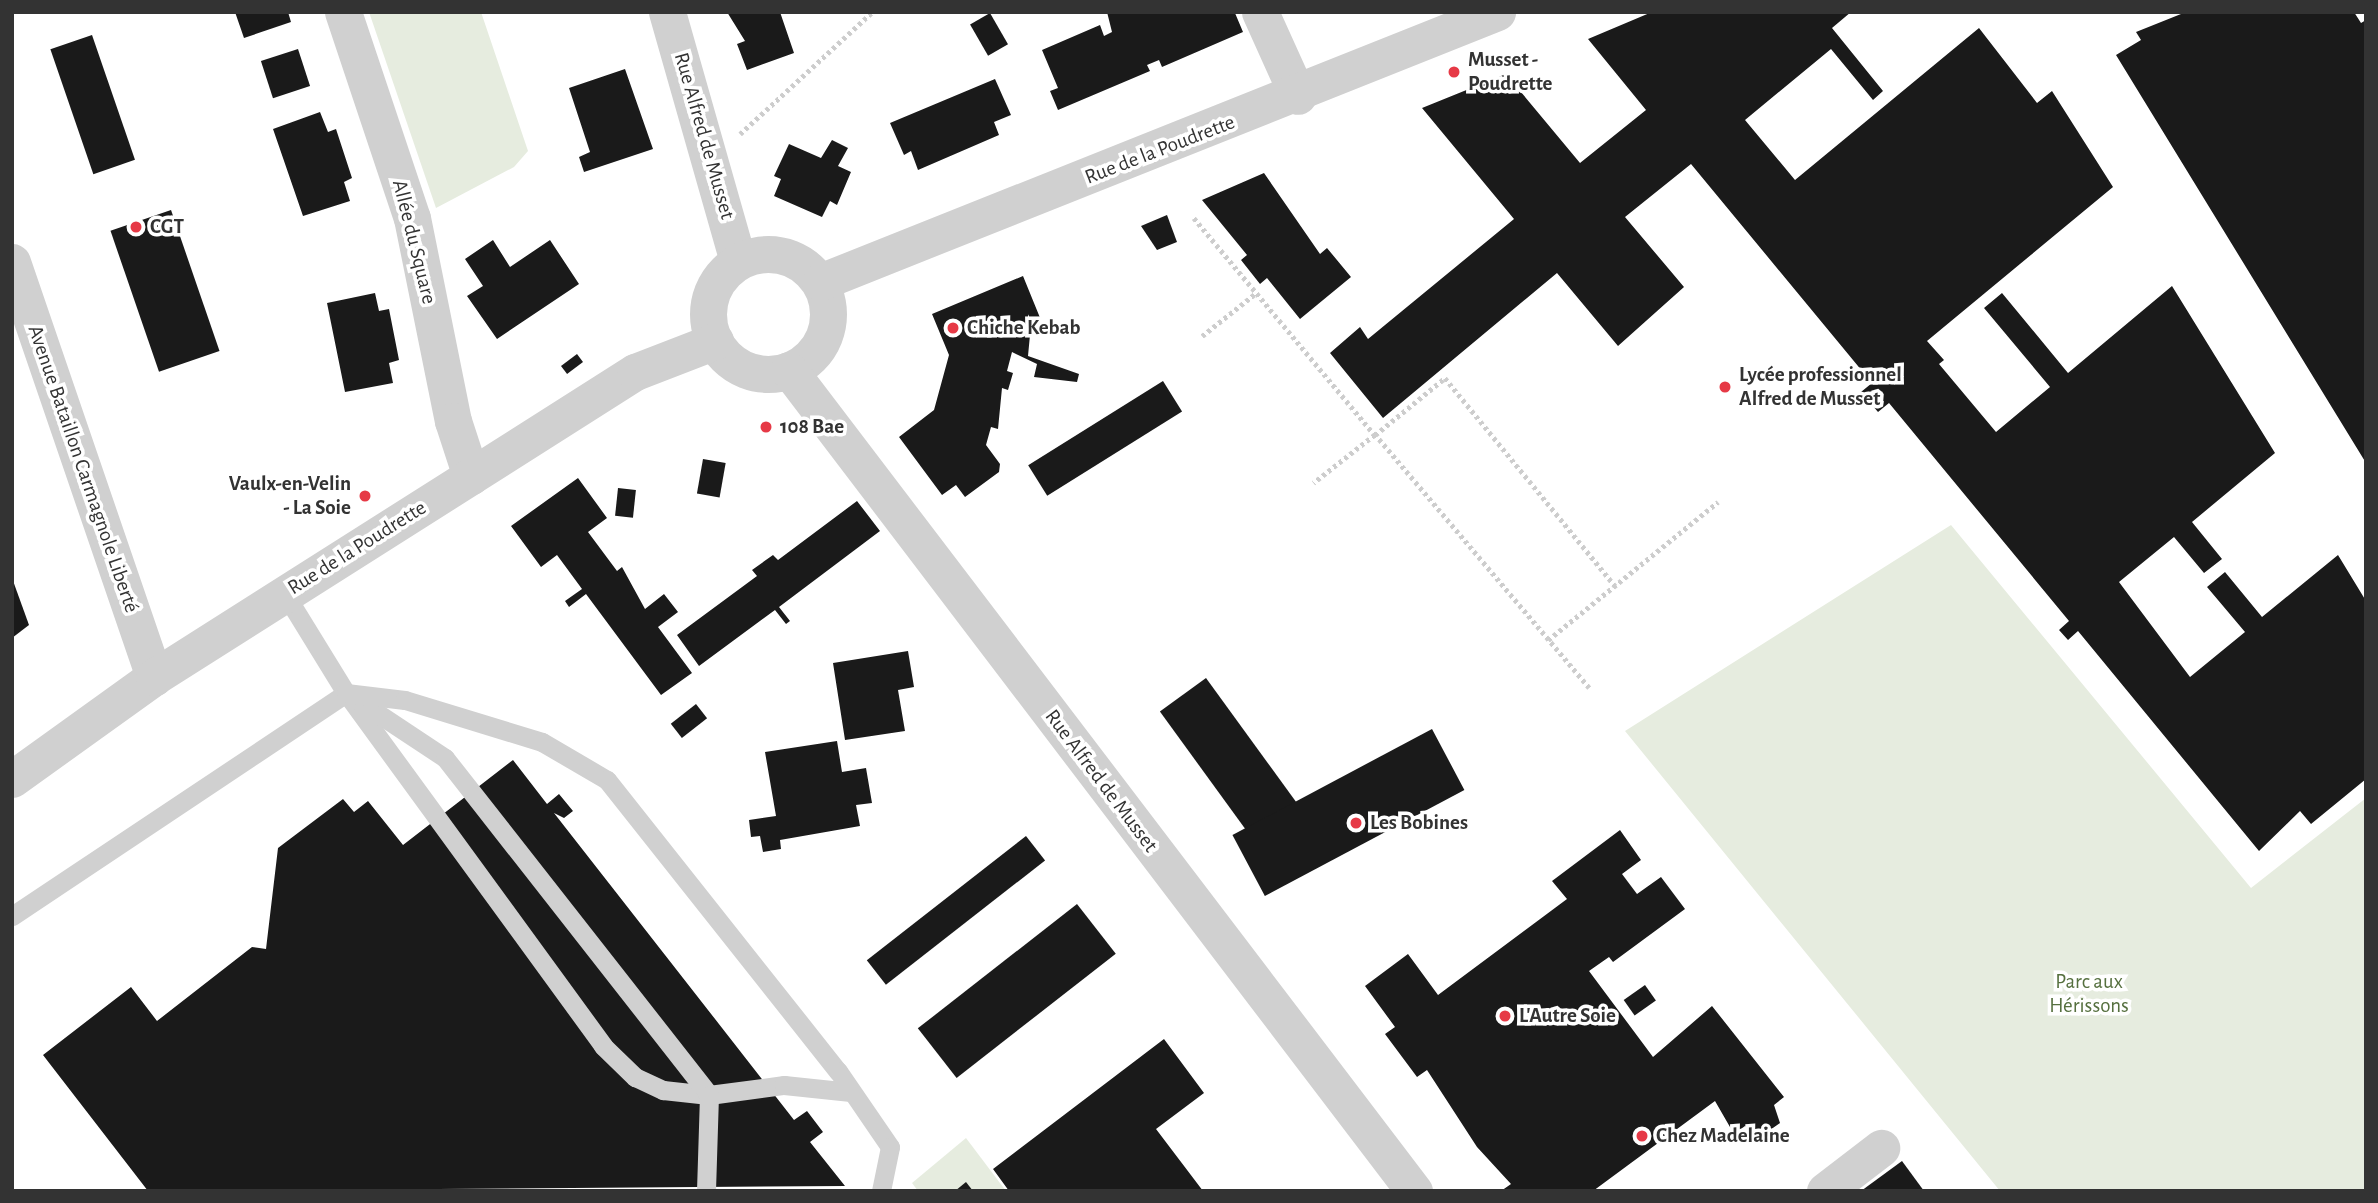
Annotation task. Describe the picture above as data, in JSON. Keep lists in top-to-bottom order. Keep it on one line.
{"streets":{"street":["Rue Alfred de Musset","Rue de la Poudrette","Allée du Square","Avenue Bataillon Carmagnole Liberté"]},"crossings":[["Rue Alfred de Musset","Rue de la Poudrette"],["Rue de la Poudrette","Allée du Square"],["Rue de la Poudrette","Avenue Bataillon Carmagnole Liberté"]],"parks":["Parc aux Hérissons"],"places":["Musset - Poudrette","CGT","Chiche Kebab","Lycée professionnel Alfred de Musset","108 Bae","Vaulx-en-Velin - La Soie","Les Bobines","L'Autre Soie","Chez Madelaine"]}
